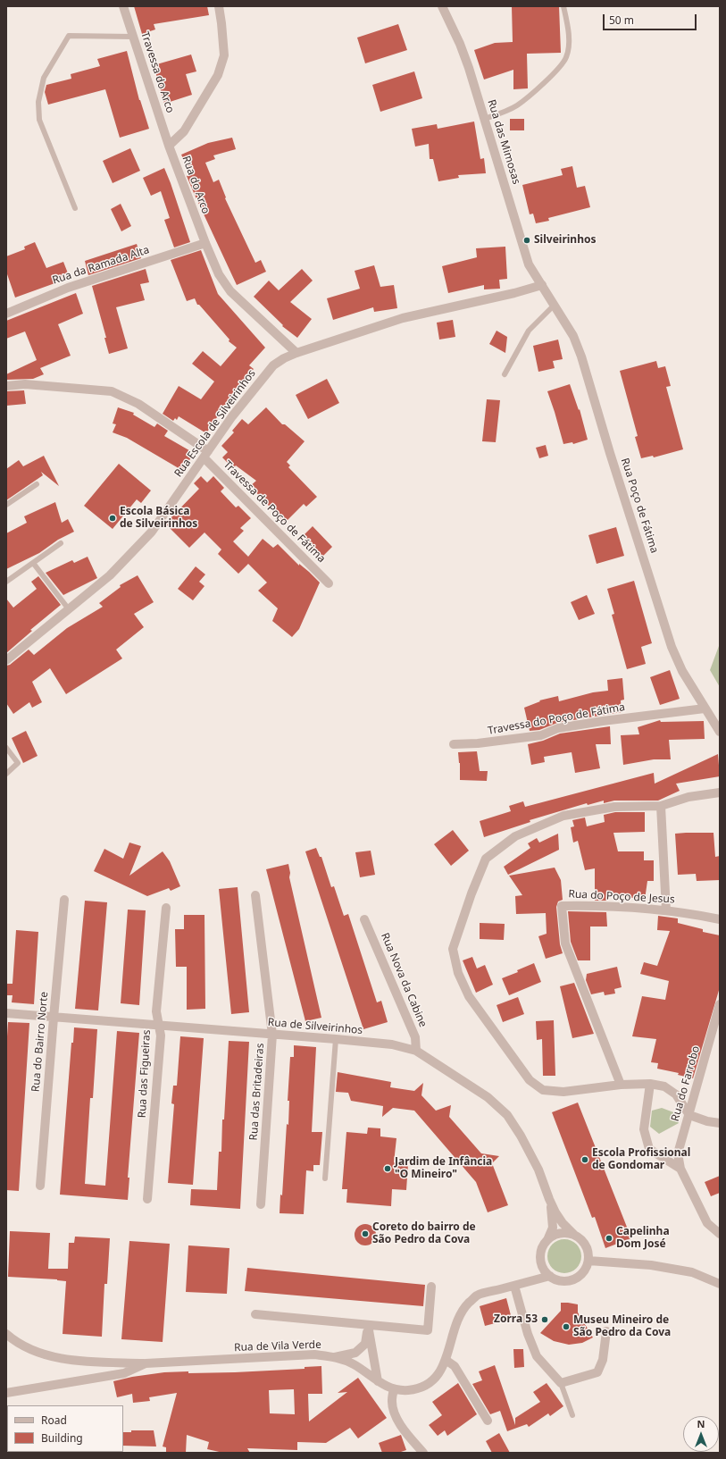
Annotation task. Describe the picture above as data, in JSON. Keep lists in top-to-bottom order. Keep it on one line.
{"streets":{"street":["Travessa do Arco","Rua das Mimosas","Rua do Arco","Rua da Ramada Alta","Rua Escola de Silveirinhos","Rua Poço de Fátima","Travessa de Poço de Fátima","Travessa do Poço de Fátima","Rua do Poço de Jesus","Rua Nova da Cabine","Rua de Silveirinhos","Rua do Bairro Norte","Rua das Figueiras","Rua do Farrobo","Rua das Britadeiras","Rua de Vila Verde"]},"crossings":[["Travessa do Arco","Rua do Arco"],["Rua das Mimosas","Rua Escola de Silveirinhos"],["Rua das Mimosas","Rua Poço de Fátima"],["Rua do Arco","Rua da Ramada Alta"],["Rua do Arco","Rua Escola de Silveirinhos"],["Rua Escola de Silveirinhos","Rua Poço de Fátima"],["Rua Escola de Silveirinhos","Travessa de Poço de Fátima"],["Rua Poço de Fátima","Travessa do Poço de Fátima"],["Rua Nova da Cabine","Rua de Silveirinhos"],["Rua de Silveirinhos","Rua do Bairro Norte"],["Rua de Silveirinhos","Rua das Figueiras"],["Rua de Silveirinhos","Rua das Britadeiras"],["Rua de Silveirinhos","Rua de Vila Verde"]],"places":["Silveirinhos","Escola Básica de Silveirinhos","Escola Profissional de Gondomar","Jardim de Infância \"O Mineiro\"","Coreto do bairro de São Pedro da Cova","Capelinha Dom José","Zorra 53","Museu Mineiro de São Pedro da Cova"],"legend":["Road","Building"],"scale_bar":"50 m","north":"top"}
